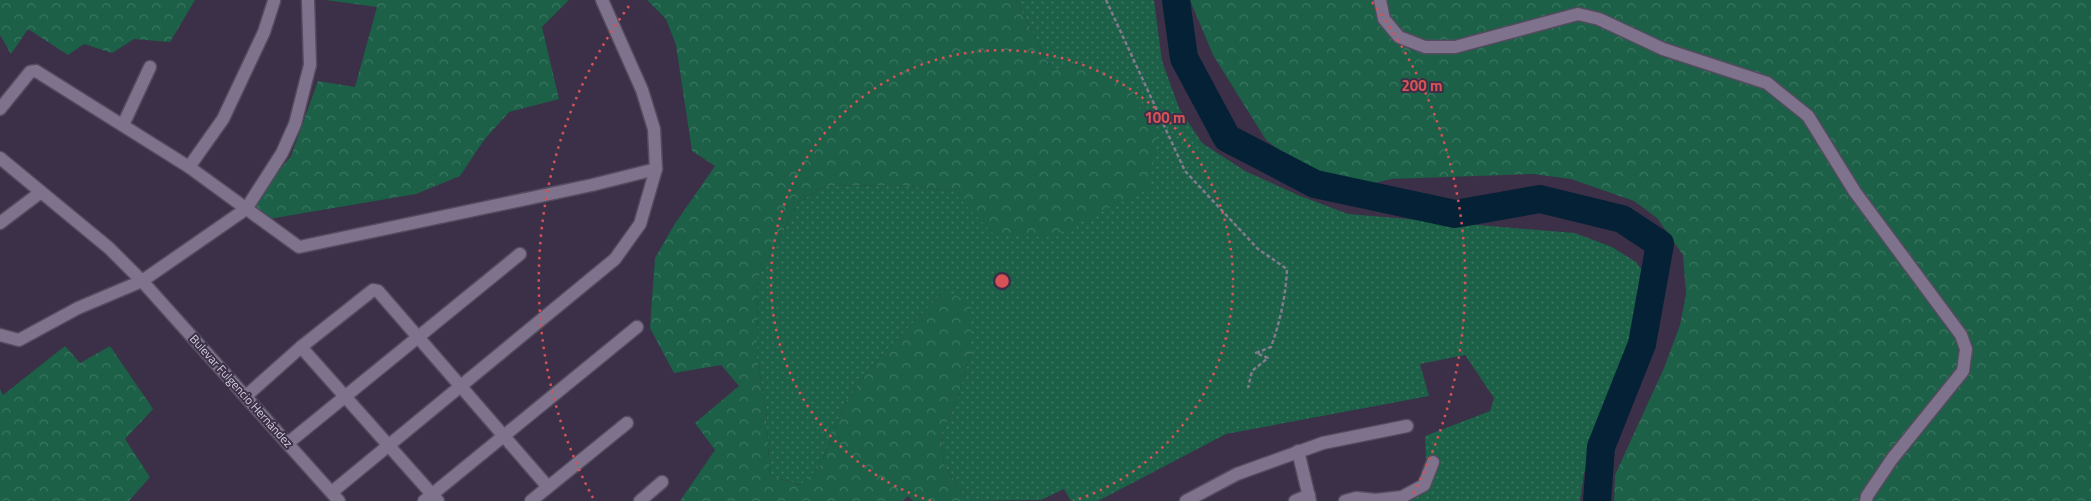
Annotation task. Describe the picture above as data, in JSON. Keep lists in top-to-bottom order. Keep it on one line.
{"streets":{"street":["Bulevar Fulgencio Hernández"]},"rings":["200 m","100 m"]}
